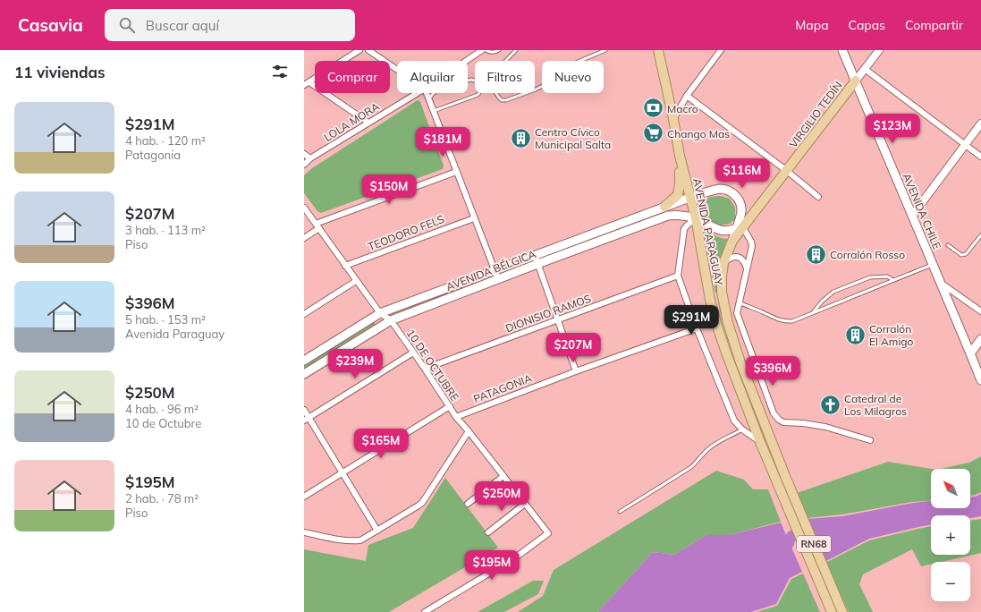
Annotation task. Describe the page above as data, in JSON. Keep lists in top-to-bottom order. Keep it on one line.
{"streets":{"main road":["VIRGILIO TEDÍN","AVENIDA CHILE","AVENIDA PARAGUAY","AVENIDA BÉLGICA","RN68"],"street":["LOLA MORA","TEODORO FELS","DIONISIO RAMOS","10 DE OCTUBRE","PATAGONIA"]},"crossings":[["VIRGILIO TEDÍN","AVENIDA CHILE"],["VIRGILIO TEDÍN","AVENIDA PARAGUAY"],["VIRGILIO TEDÍN","AVENIDA BÉLGICA"],["AVENIDA PARAGUAY","AVENIDA BÉLGICA"],["TEODORO FELS","10 DE OCTUBRE"],["AVENIDA BÉLGICA","10 DE OCTUBRE"],["DIONISIO RAMOS","10 DE OCTUBRE"],["10 DE OCTUBRE","PATAGONIA"]],"places":{"bank":["Macro"],"supermarket":["Chango Mas"],"building":["Centro Cívico Municipal Salta","Corralón Rosso","Corralón El Amigo"],"church":["Catedral de Los Milagros"]},"north":"top left","page":{"header":"Casavia","search":"Buscar aquí","nav":["Mapa","Capas","Compartir"],"heading":"11 viviendas","chip":["Comprar","Alquilar","Filtros","Nuevo"],"list":[{"name":"$291M","note":"4 hab. · 120 m² · Patagonia"},{"name":"$207M","note":"3 hab. · 113 m² · Piso"},{"name":"$396M","note":"5 hab. · 153 m² · Avenida Paraguay"},{"name":"$250M","note":"4 hab. · 96 m² · 10 de Octubre"},{"name":"$195M","note":"2 hab. · 78 m² · Piso"}],"price":["$123M","$181M","$116M","$150M","$291M","$207M","$239M","$396M","$165M","$250M","$195M"],"map_buttons":["+","−"]}}
